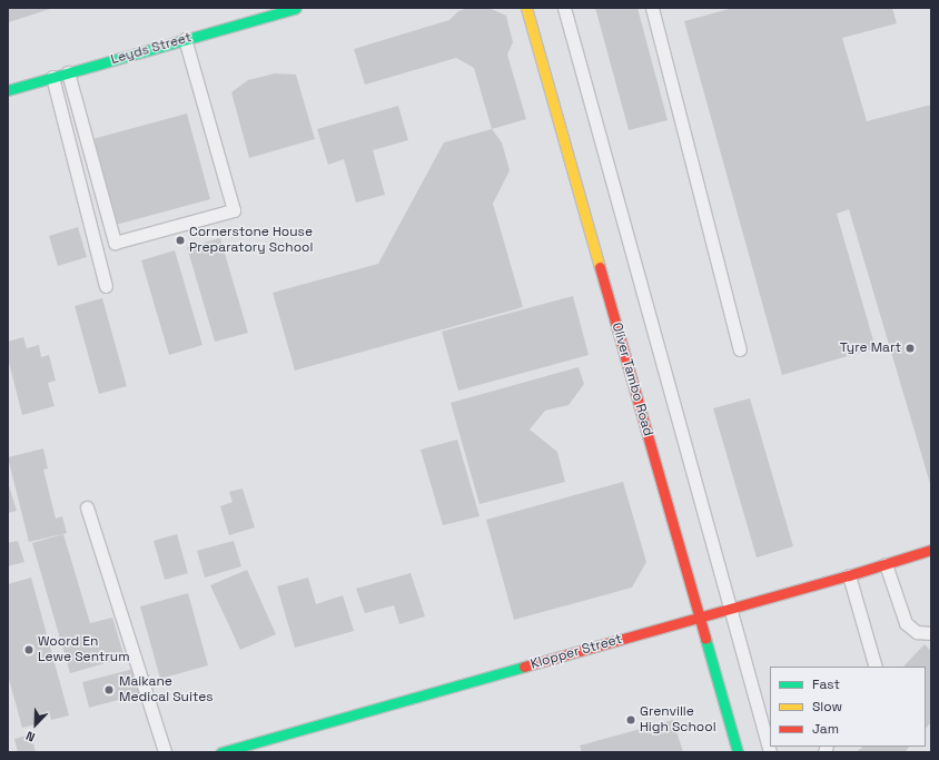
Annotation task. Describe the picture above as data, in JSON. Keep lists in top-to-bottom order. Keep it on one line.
{"streets":{"street":["Leyds Street","Oliver Tambo Road","Klopper Street"]},"crossings":[["Oliver Tambo Road","Klopper Street"]],"places":["Cornerstone House Preparatory School","Tyre Mart","Woord En Lewe Sentrum","Maikane Medical Suites","Grenville High School"],"legend":["Fast","Slow","Jam"],"north":"bottom left"}
